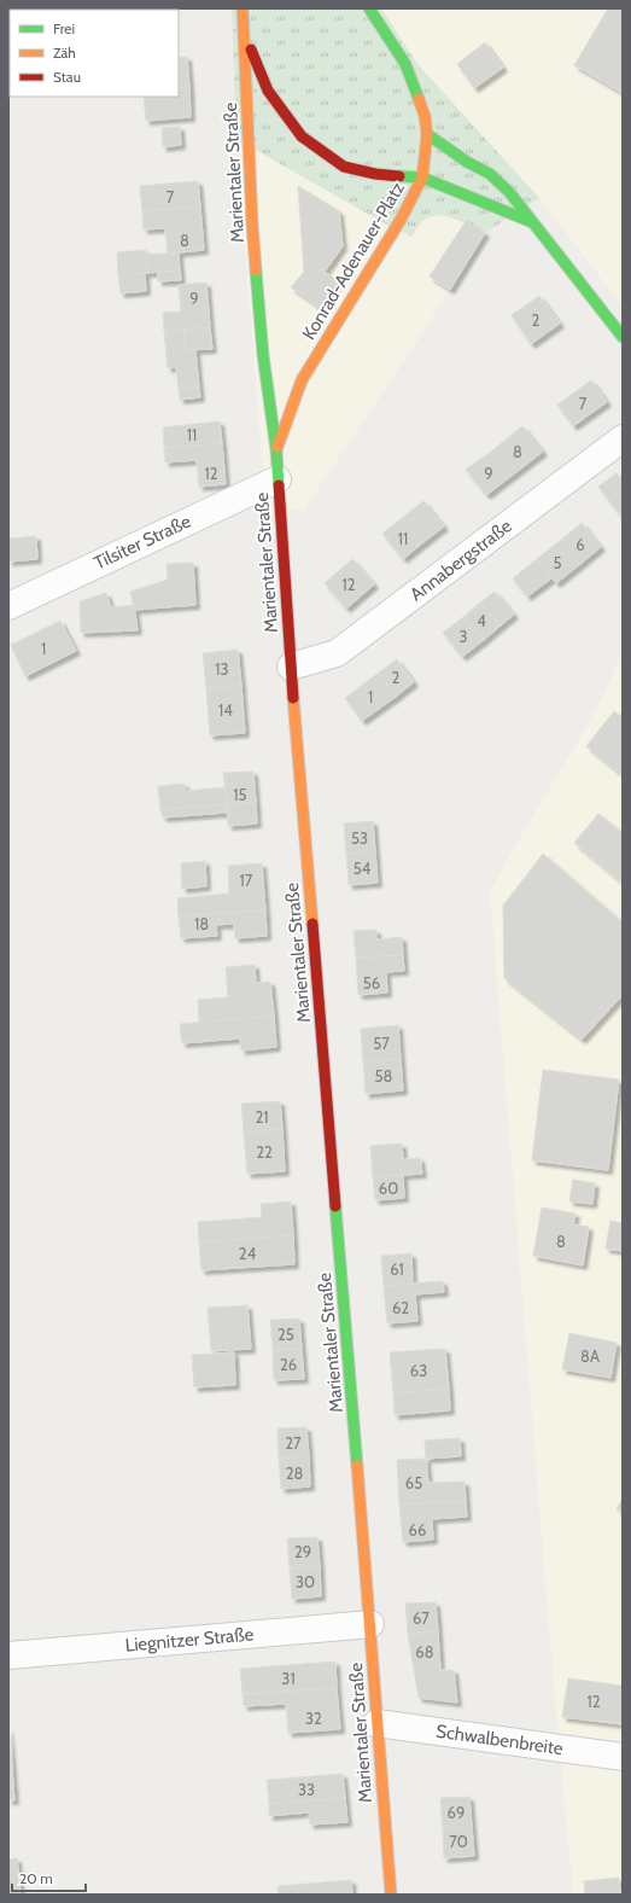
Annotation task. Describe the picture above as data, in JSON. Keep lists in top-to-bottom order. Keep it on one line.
{"streets":{"main road":["Marientaler Straße","Konrad-Adenauer-Platz"],"street":["Tilsiter Straße","Annabergstraße","Liegnitzer Straße","Schwalbenbreite"]},"crossings":[["Marientaler Straße","Konrad-Adenauer-Platz"],["Marientaler Straße","Tilsiter Straße"],["Marientaler Straße","Annabergstraße"],["Marientaler Straße","Liegnitzer Straße"],["Marientaler Straße","Schwalbenbreite"]],"house_numbers":["7","8","9","2","7","11","8","12","9","11","6","5","12","4","3","1","13","2","1","14","15","53","54","17","18","56","57","58","21","22","60","8","24","61","62","25","8A","26","63","27","28","65","66","29","30","67","68","31","12","32","33","69","70"],"legend":["Frei","Zäh","Stau"],"scale_bar":"20 m"}
